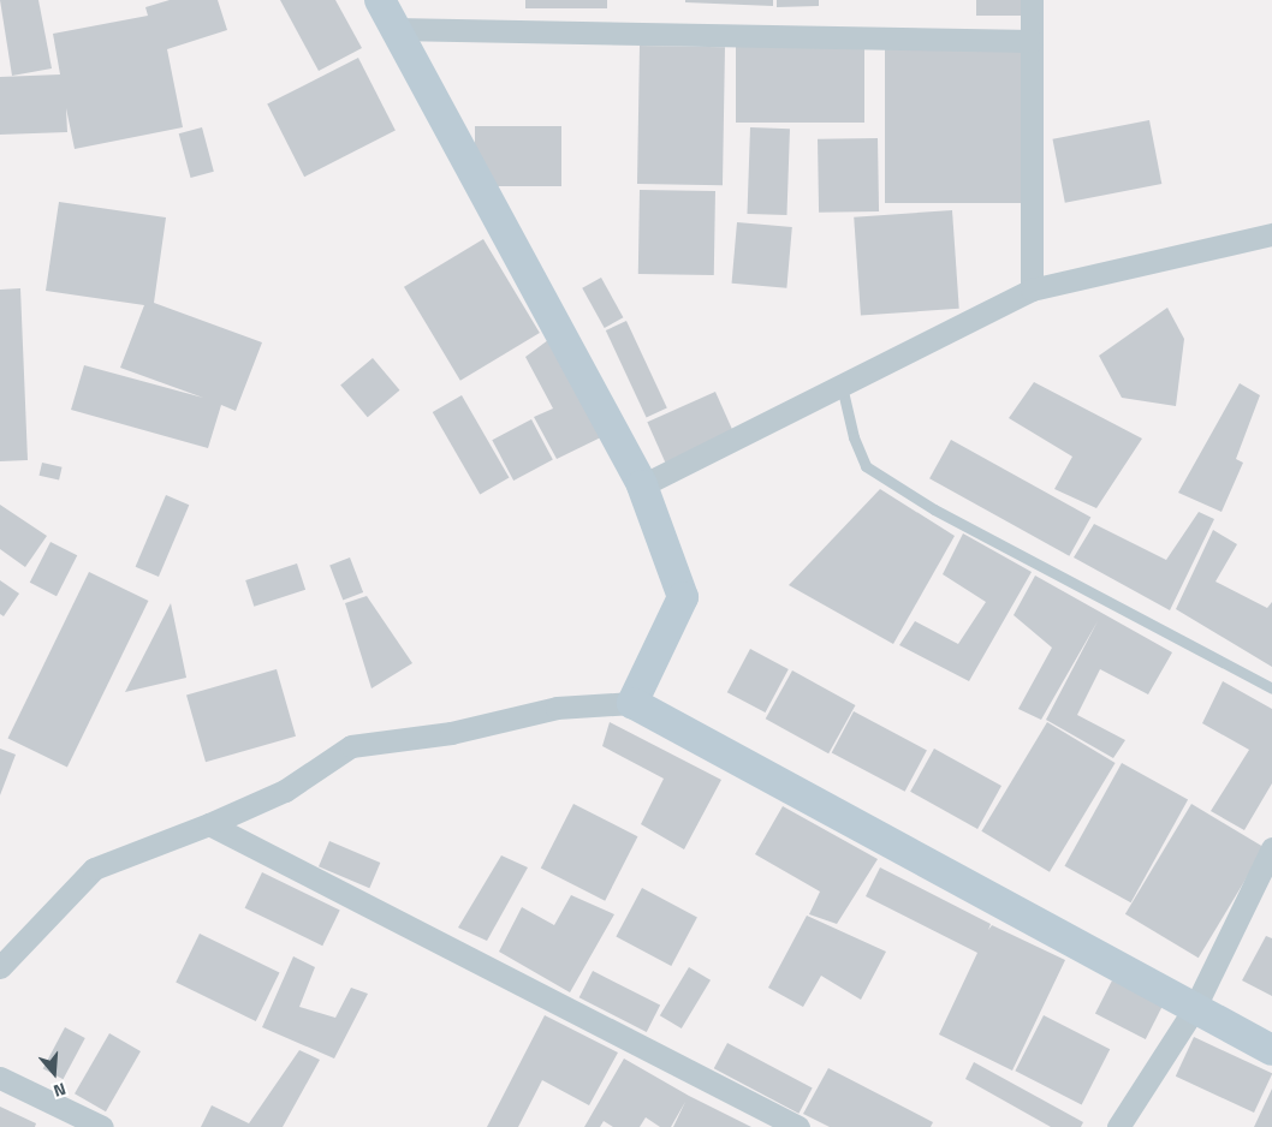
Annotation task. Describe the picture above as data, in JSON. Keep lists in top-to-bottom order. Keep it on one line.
{"north":"bottom"}
